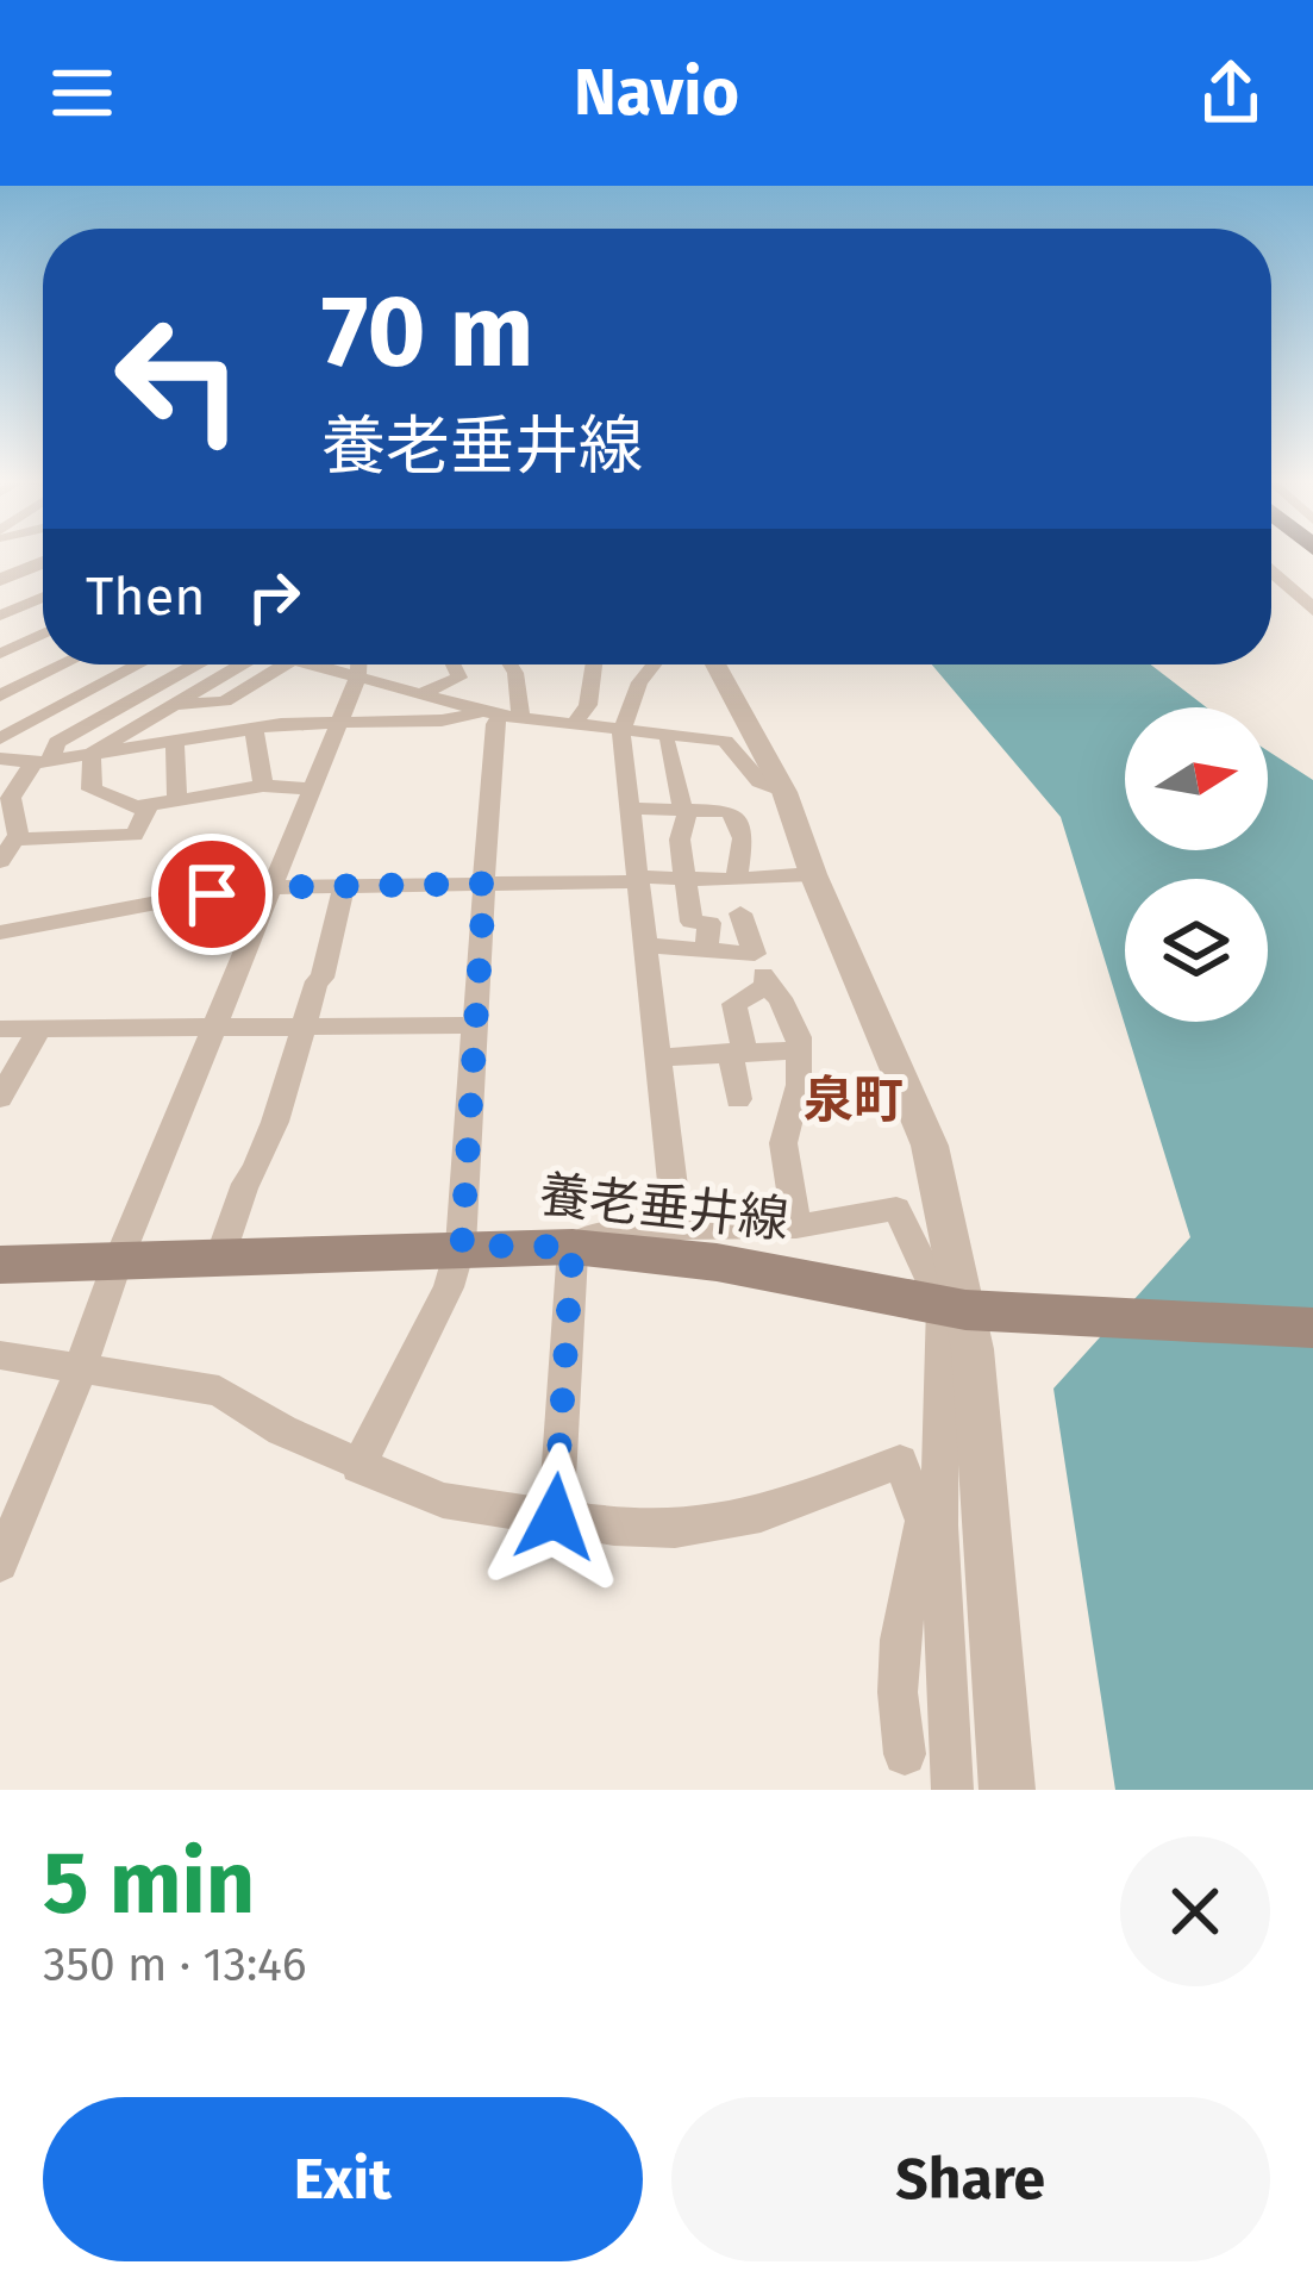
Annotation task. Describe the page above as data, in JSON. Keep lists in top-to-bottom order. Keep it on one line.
{"streets":{"main road":["養老垂井線"]},"districts":["泉町"],"north":"right","page":{"header":"Navio","turn":["70 m","養老垂井線"],"then":"Then","heading":["5 min","350 m · 13:46"],"buttons":["Exit","Share"]}}
